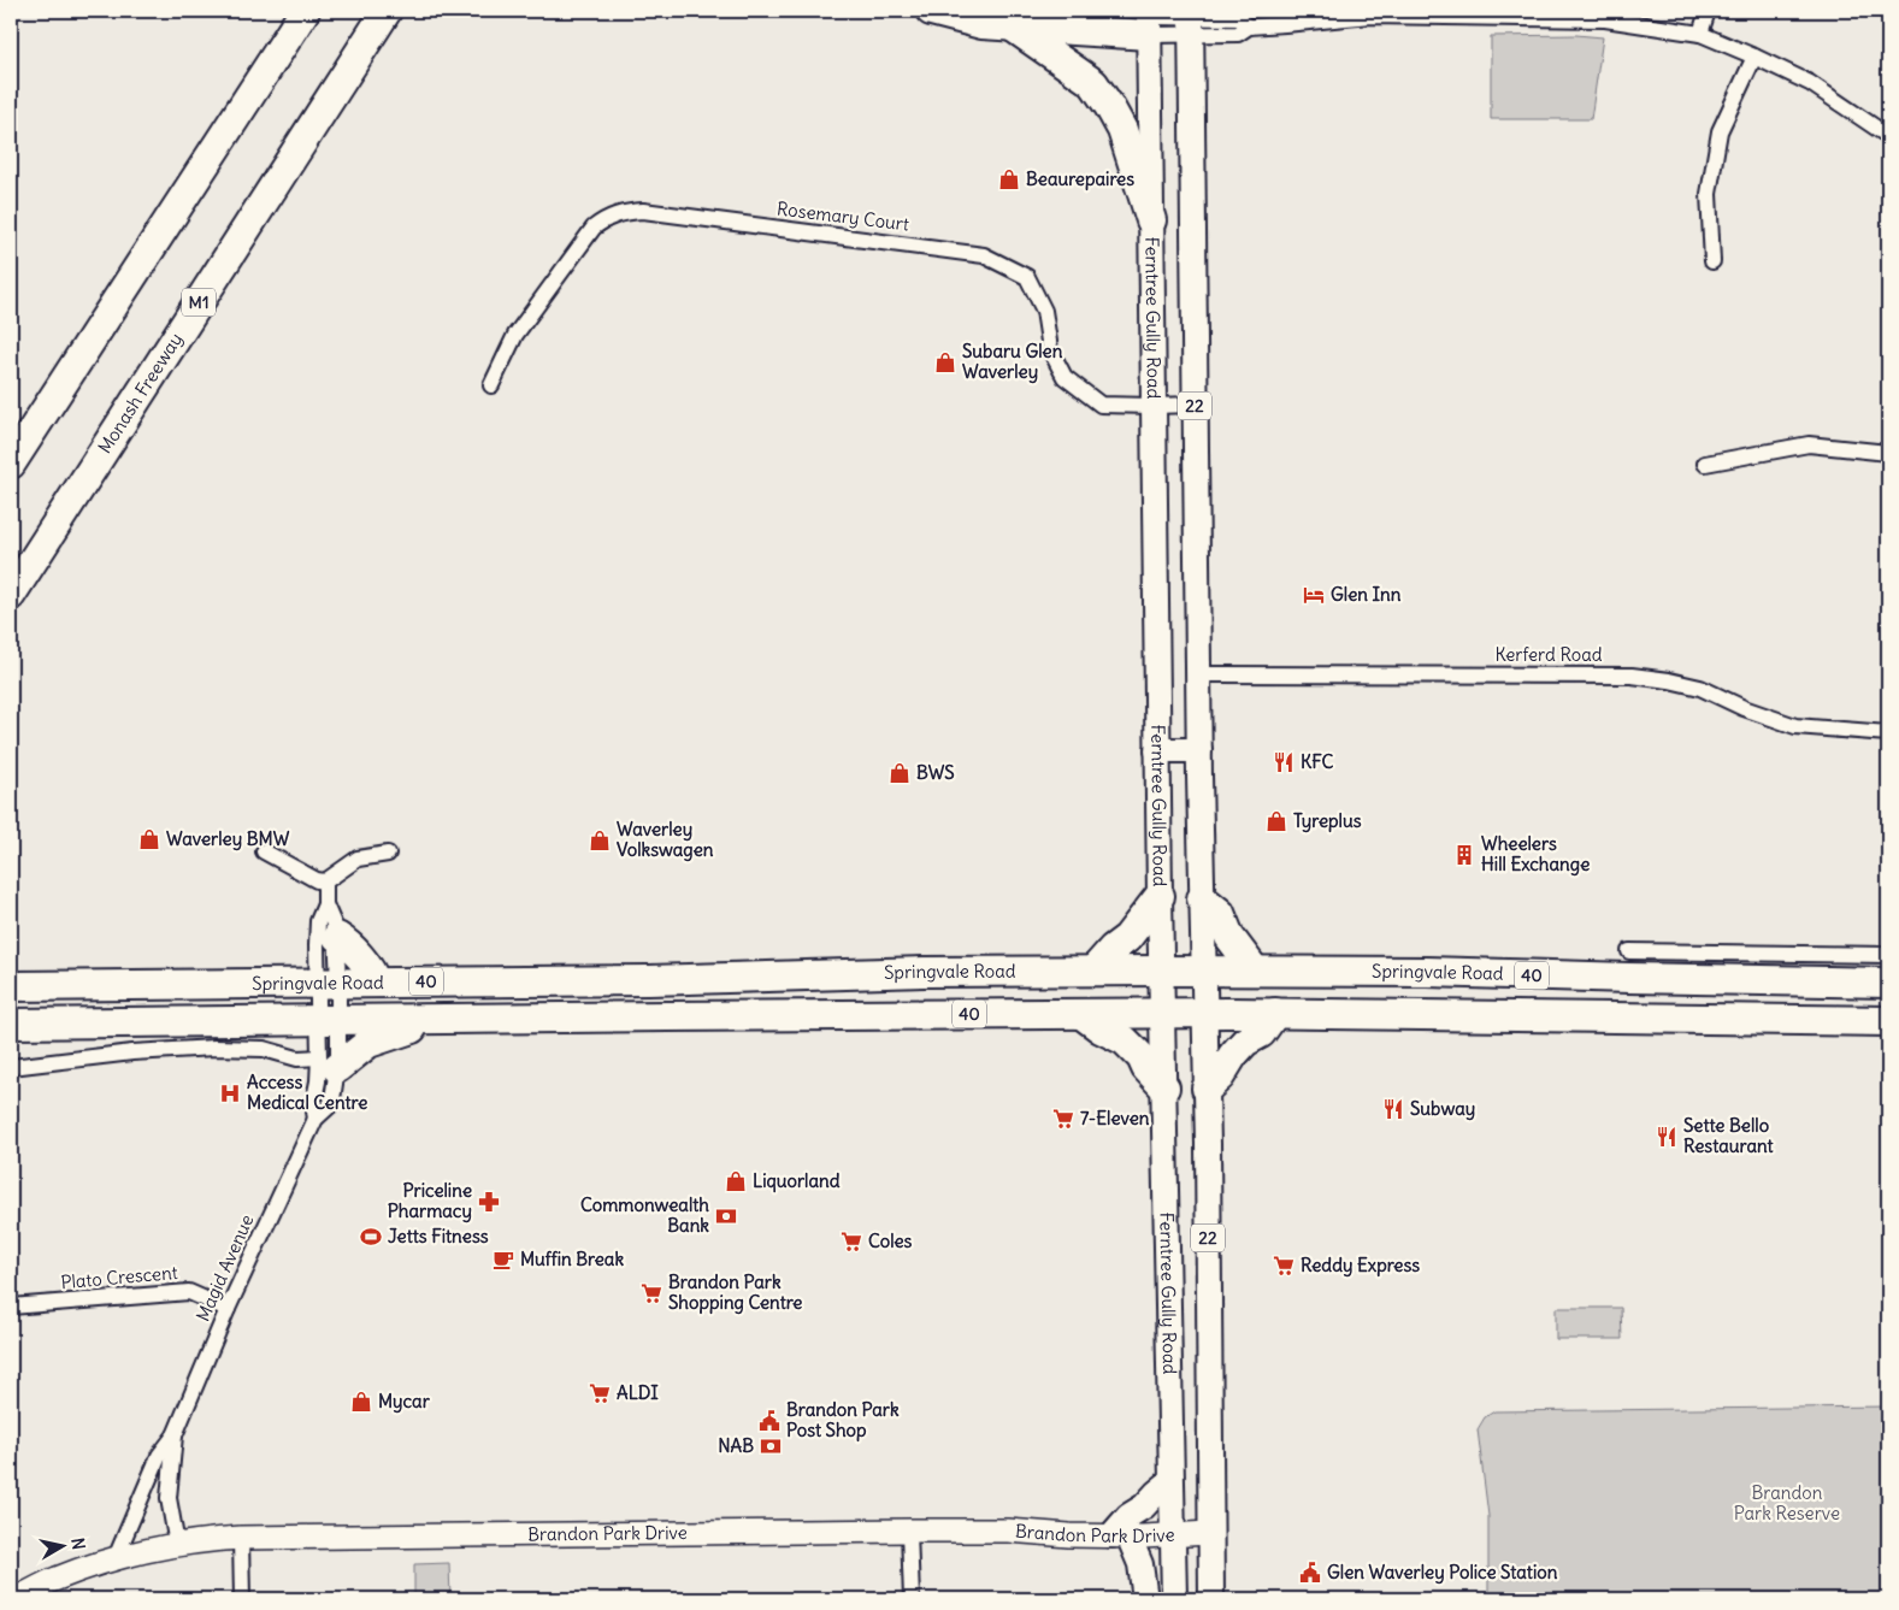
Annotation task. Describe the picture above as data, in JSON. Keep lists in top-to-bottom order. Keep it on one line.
{"streets":{"highway":["M1","Monash Freeway","Springvale Road","40"],"main road":["Ferntree Gully Road","22"],"street":["Rosemary Court","Kerferd Road","Magid Avenue","Plato Crescent","Brandon Park Drive"]},"crossings":[["Rosemary Court","Ferntree Gully Road"],["Rosemary Court","22"],["Ferntree Gully Road","Springvale Road"],["Ferntree Gully Road","Brandon Park Drive"],["22","Kerferd Road"],["22","Springvale Road"],["22","Brandon Park Drive"],["Springvale Road","Magid Avenue"],["Magid Avenue","Plato Crescent"],["Magid Avenue","Brandon Park Drive"]],"parks":["Brandon Park Reserve"],"places":{"shop":["Beaurepaires","Subaru Glen Waverley","BWS","Tyreplus","Waverley BMW","Waverley Volkswagen","Liquorland","Mycar"],"hotel":["Glen Inn"],"restaurant":["KFC","Subway","Sette Bello Restaurant"],"building":["Wheelers Hill Exchange"],"hospital":["Access Medical Centre"],"supermarket":["7-Eleven","Coles","Reddy Express","Brandon Park Shopping Centre","ALDI"],"pharmacy":["Priceline Pharmacy"],"bank":["Commonwealth Bank","NAB"],"sports":["Jetts Fitness"],"cafe":["Muffin Break"],"public building":["Brandon Park Post Shop","Glen Waverley Police Station"]},"north":"right"}
